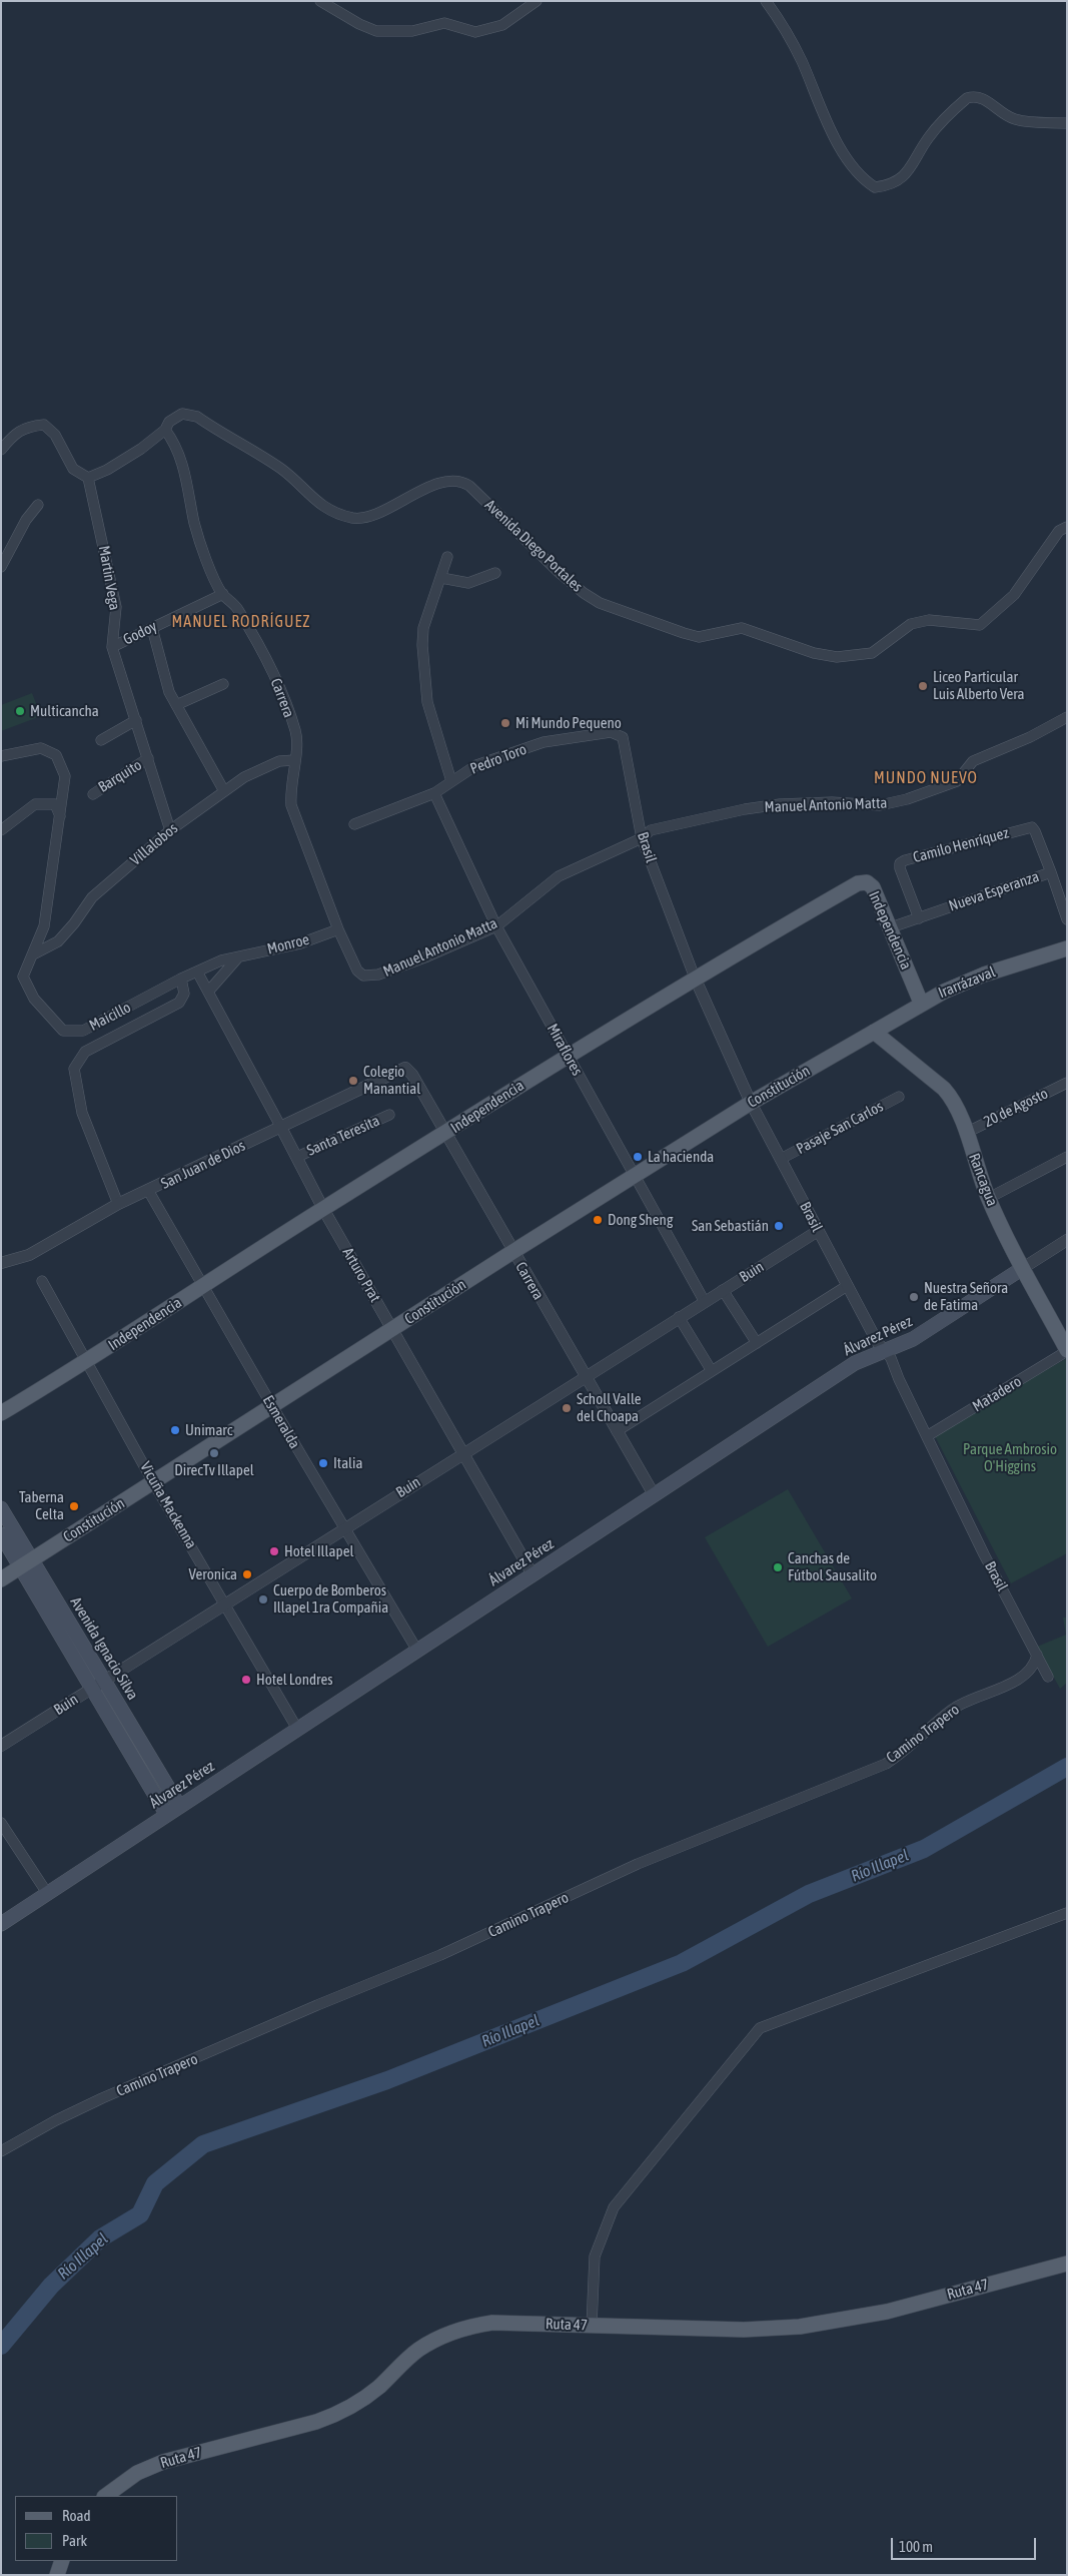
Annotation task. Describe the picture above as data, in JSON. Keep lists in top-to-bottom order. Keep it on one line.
{"streets":{"main road":["Independencia","Irarrázaval","Constitución","Rancagua","Álvarez Pérez","Avenida Ignacio Silva","Ruta 47"],"street":["Avenida Diego Portales","Martin Vega","Godoy","Carrera","Pedro Toro","Barquito","Manuel Antonio Matta","Villalobos","Camilo Henríquez","Brasil","Nueva Esperanza","Monroe","Maicillo","Miraflores","20 de Agosto","Pasaje San Carlos","Santa Teresita","San Juan de Dios","Buin","Arturo Prat","Matadero","Esmeralda","Vicuña Mackenna","Camino Trapero"]},"crossings":[["Avenida Diego Portales","Martin Vega"],["Avenida Diego Portales","Carrera"],["Martin Vega","Godoy"],["Martin Vega","Barquito"],["Martin Vega","Villalobos"],["Godoy","Carrera"],["Carrera","Manuel Antonio Matta"],["Carrera","Villalobos"],["Carrera","Independencia"],["Carrera","Monroe"],["Carrera","Constitución"],["Carrera","San Juan de Dios"],["Carrera","Buin"],["Carrera","Álvarez Pérez"],["Pedro Toro","Brasil"],["Pedro Toro","Miraflores"],["Manuel Antonio Matta","Brasil"],["Manuel Antonio Matta","Miraflores"],["Villalobos","Maicillo"],["Camilo Henríquez","Nueva Esperanza"],["Brasil","Independencia"],["Brasil","Constitución"],["Brasil","Pasaje San Carlos"],["Brasil","Buin"],["Brasil","Álvarez Pérez"],["Brasil","Matadero"],["Brasil","Camino Trapero"],["Nueva Esperanza","Independencia"],["Independencia","Irarrázaval"],["Independencia","Miraflores"],["Independencia","Arturo Prat"],["Independencia","Esmeralda"],["Independencia","Vicuña Mackenna"],["Monroe","Maicillo"],["Monroe","Arturo Prat"],["Irarrázaval","Constitución"],["Irarrázaval","Rancagua"],["Maicillo","San Juan de Dios"],["Miraflores","Constitución"],["Miraflores","Buin"],["Constitución","Rancagua"],["Constitución","Arturo Prat"],["Constitución","Esmeralda"],["Constitución","Vicuña Mackenna"],["Constitución","Avenida Ignacio Silva"],["20 de Agosto","Rancagua"],["Santa Teresita","Arturo Prat"],["San Juan de Dios","Arturo Prat"],["San Juan de Dios","Esmeralda"],["Rancagua","Álvarez Pérez"],["Rancagua","Matadero"],["Buin","Arturo Prat"],["Buin","Esmeralda"],["Buin","Vicuña Mackenna"],["Buin","Avenida Ignacio Silva"],["Arturo Prat","Álvarez Pérez"],["Álvarez Pérez","Esmeralda"],["Álvarez Pérez","Vicuña Mackenna"],["Álvarez Pérez","Avenida Ignacio Silva"]],"districts":["MANUEL RODRÍGUEZ","MUNDO NUEVO"],"water":["Río Illapel"],"parks":["Parque Ambrosio O'Higgins"],"places":["Liceo Particular Luis Alberto Vera","Multicancha","Mi Mundo Pequeno","Colegio Manantial","La hacienda","Dong Sheng","San Sebastián","Nuestra Señora de Fatima","Scholl Valle del Choapa","Unimarc","DirecTv Illapel","Italia","Taberna Celta","Hotel Illapel","Canchas de Fútbol Sausalito","Veronica","Cuerpo de Bomberos Illapel 1ra Compañia","Hotel Londres"],"legend":["Road","Park"],"scale_bar":"100 m"}
